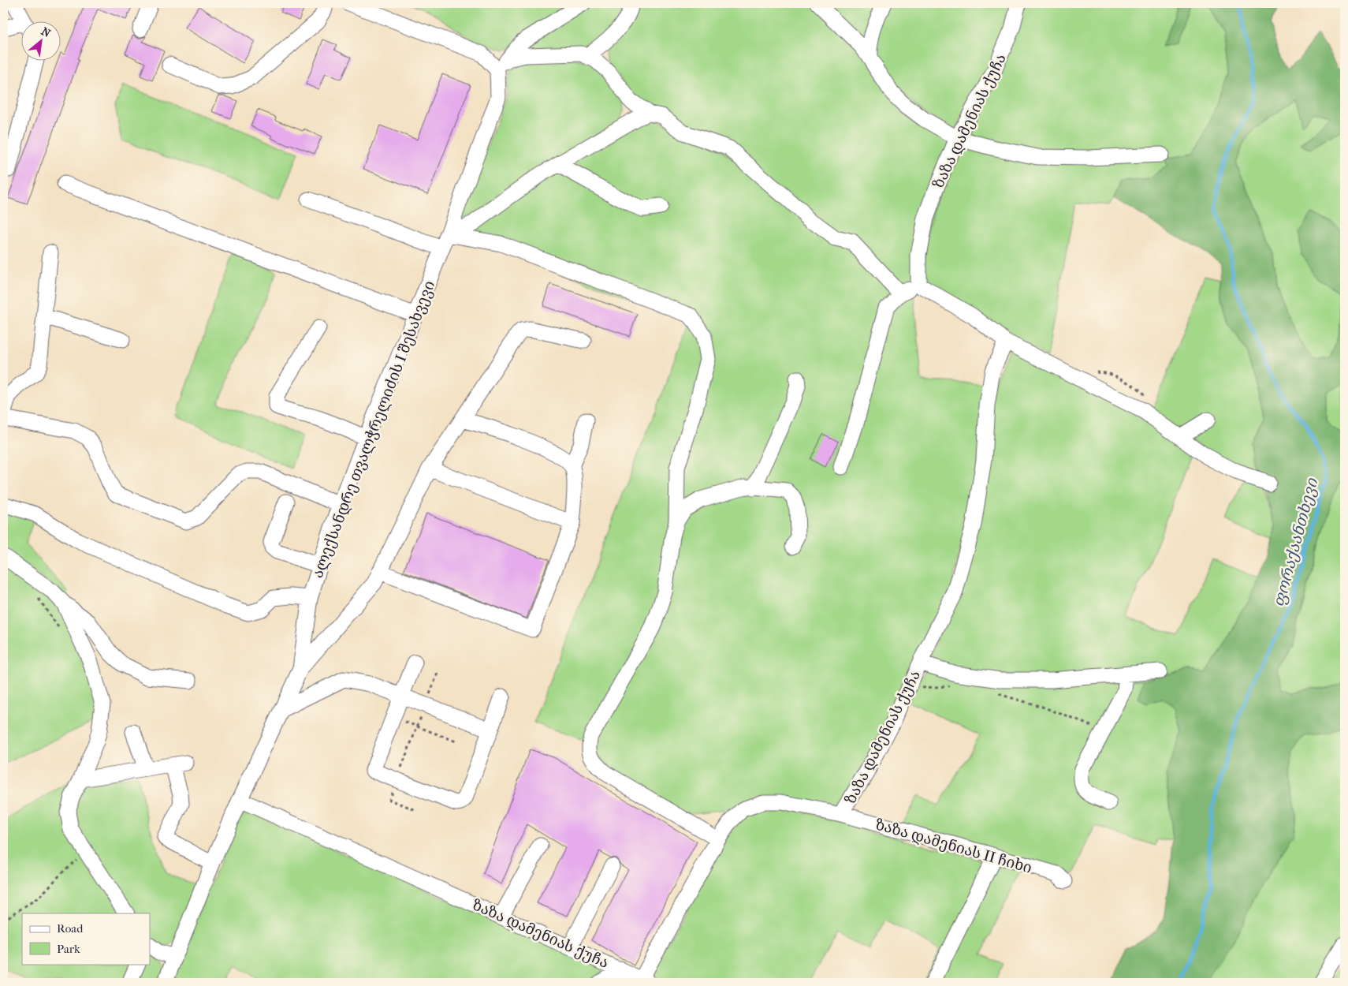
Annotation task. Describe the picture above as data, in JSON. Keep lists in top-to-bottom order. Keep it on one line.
{"streets":{"street":["ზაზა დამენიას ქუჩა","ალექსანდრე თვალჭრელიძის I შესახვევი","ზაზა დამენიას II ჩიხი"]},"crossings":[["ზაზა დამენიას ქუჩა","ალექსანდრე თვალჭრელიძის I შესახვევი"],["ზაზა დამენიას ქუჩა","ზაზა დამენიას II ჩიხი"]],"water":["ფორაქაანთხევი"],"legend":["Road","Park"],"north":"top right"}
